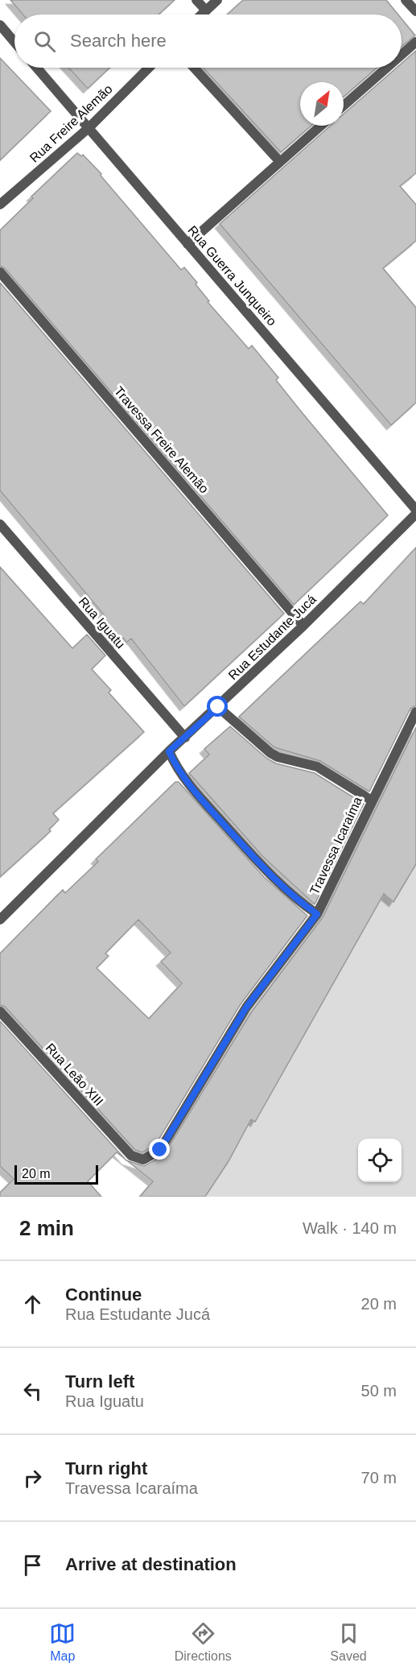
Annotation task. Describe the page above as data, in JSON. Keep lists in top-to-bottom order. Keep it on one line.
{"streets":{"street":["Rua Freire Alemão","Rua Guerra Junqueiro","Travessa Freire Alemão","Rua Iguatu","Rua Estudante Jucá","Travessa Icaraíma","Rua Leão XIII"]},"crossings":[["Rua Freire Alemão","Rua Guerra Junqueiro"],["Travessa Freire Alemão","Rua Estudante Jucá"],["Rua Iguatu","Rua Estudante Jucá"],["Travessa Icaraíma","Rua Leão XIII"]],"scale_bar":"20 m","north":"top right","page":{"search":"Search here","scale":"20 m","heading":["2 min","Walk · 140 m"],"list":[["Continue","Rua Estudante Jucá","20 m"],["Turn left","Rua Iguatu","50 m"],["Turn right","Travessa Icaraíma","70 m"],"Arrive at destination"],"nav":["Map","Directions","Saved"]}}
